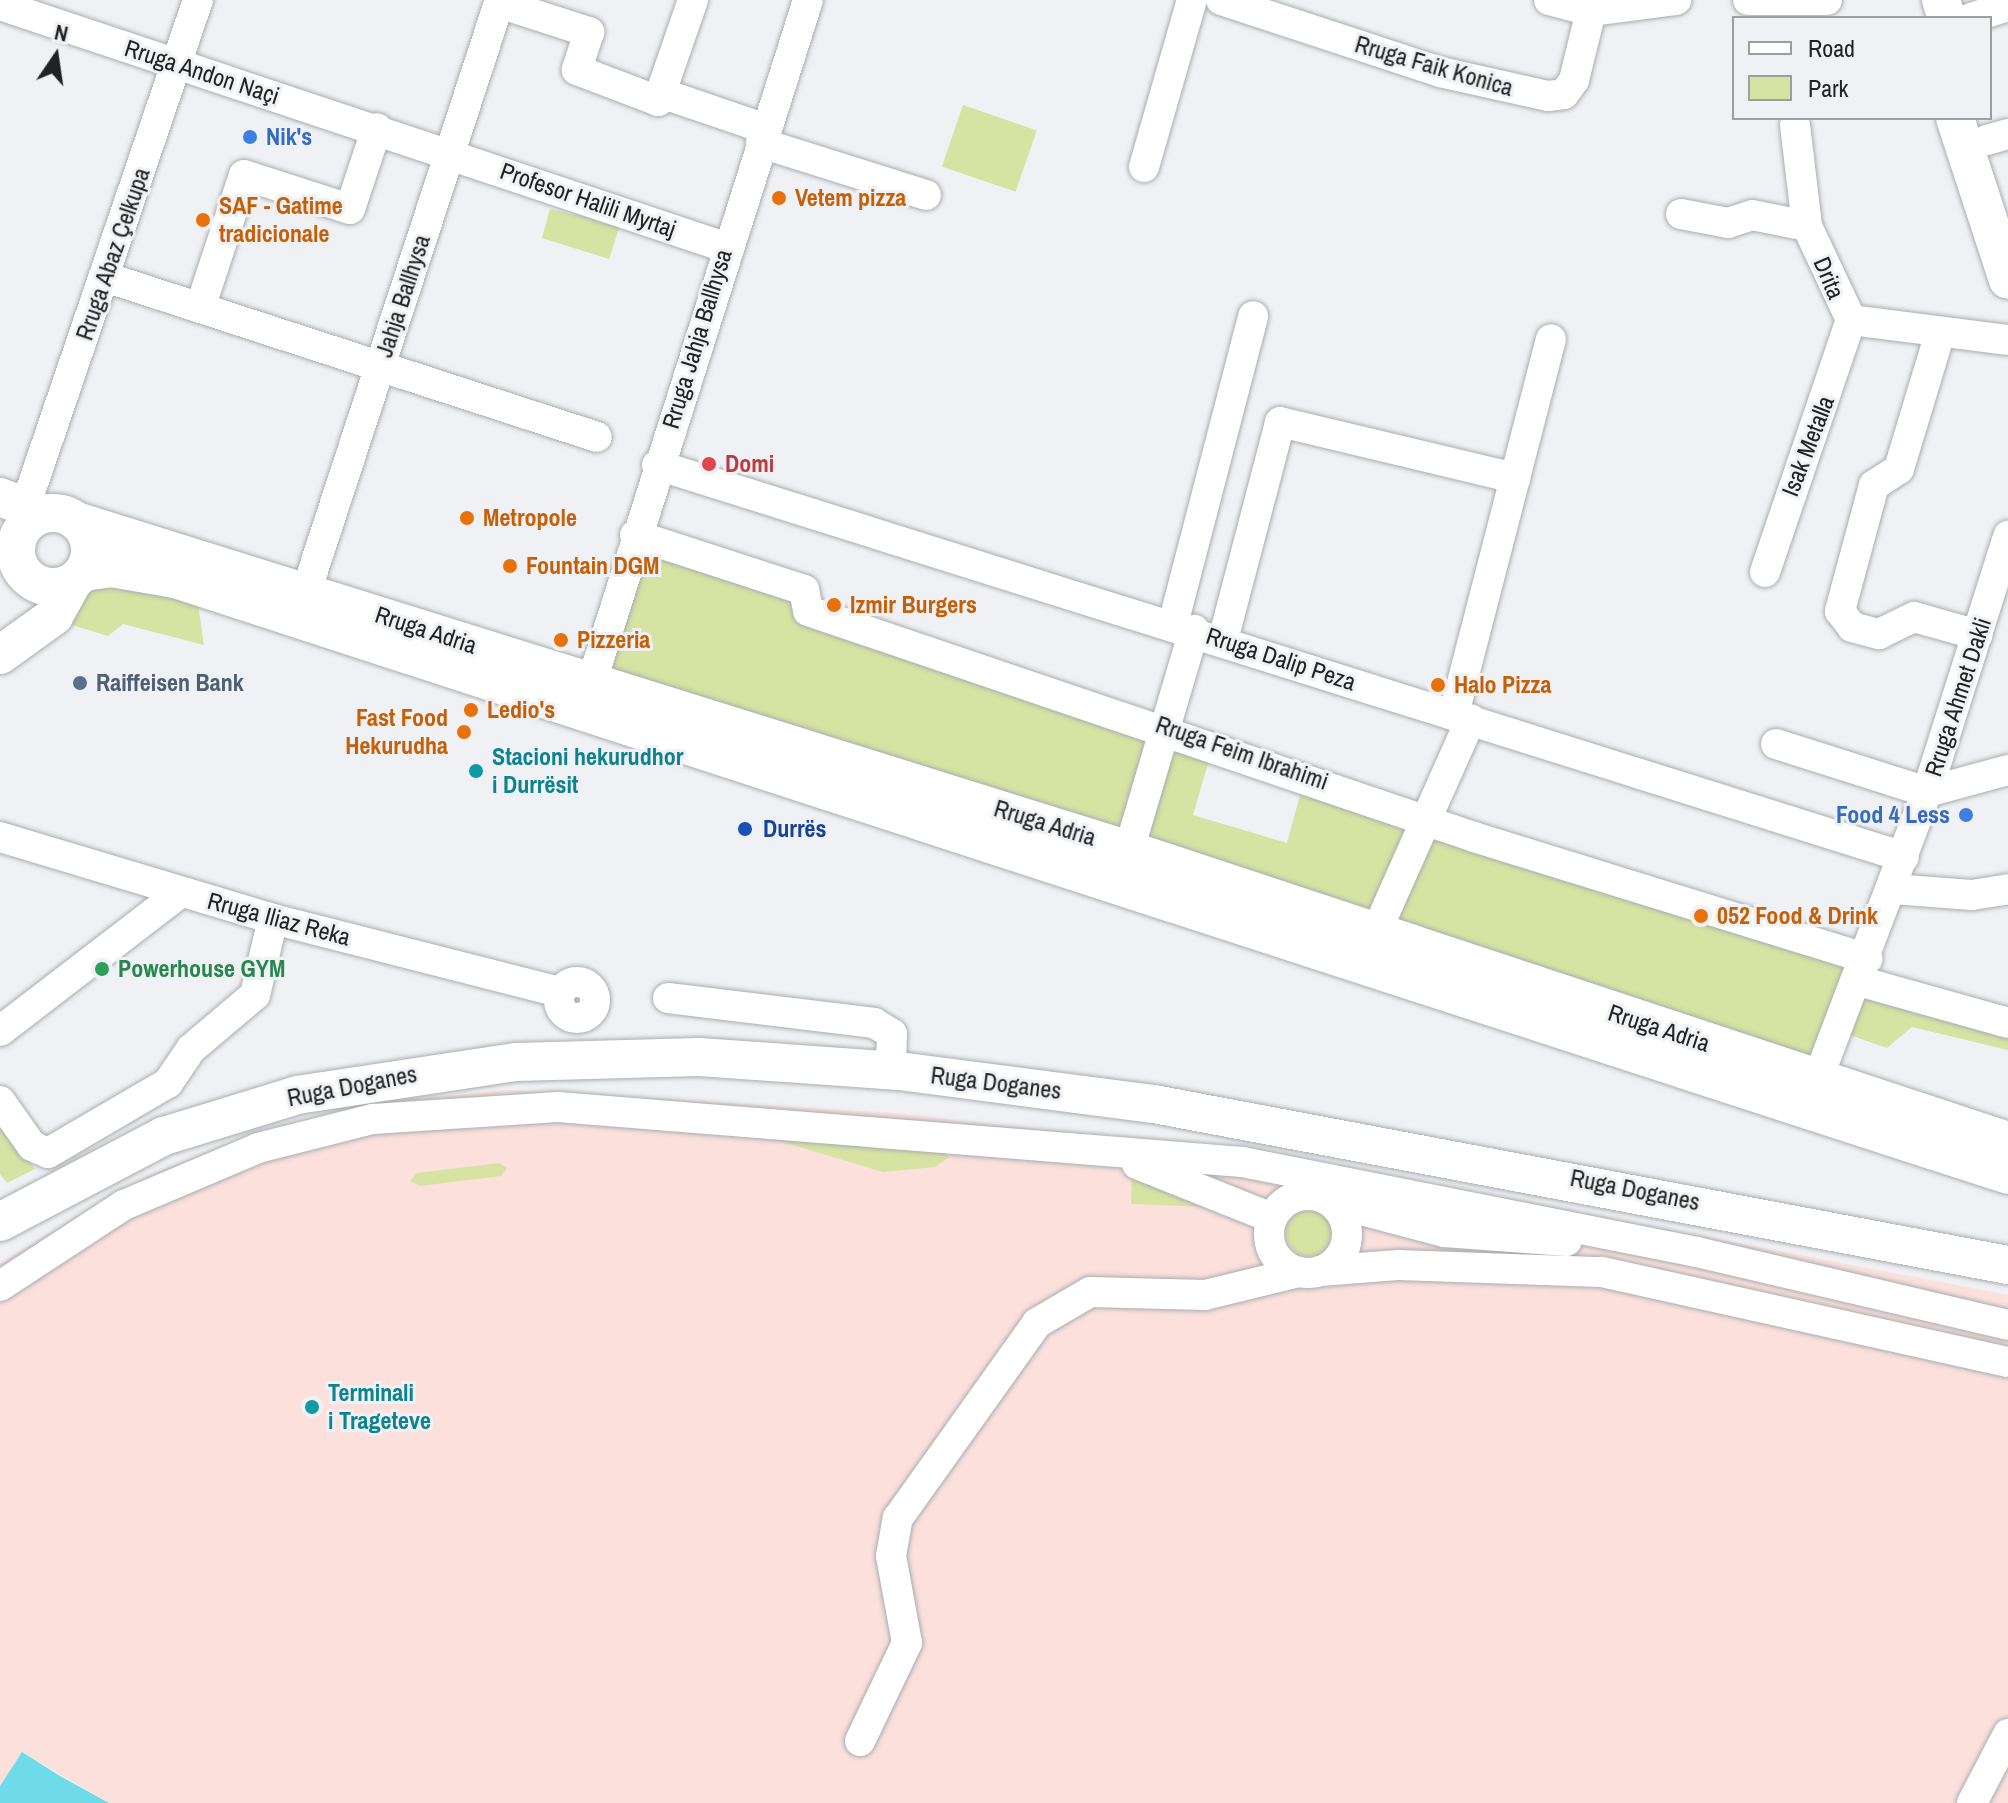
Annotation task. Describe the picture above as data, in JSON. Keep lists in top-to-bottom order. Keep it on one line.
{"streets":{"main road":["Rruga Adria","Ruga Doganes"],"street":["Rruga Faik Konica","Rruga Andon Naçi","Profesor Halili Myrtaj","Rruga Abaz Çelkupa","Drita","Jahja Ballhysa","Rruga Jahja Ballhysa","Isak Metalla","Rruga Dalip Peza","Rruga Ahmet Dakli","Rruga Feim Ibrahimi","Rruga Iliaz Reka"]},"crossings":[["Rruga Andon Naçi","Profesor Halili Myrtaj"],["Rruga Andon Naçi","Rruga Abaz Çelkupa"],["Rruga Andon Naçi","Jahja Ballhysa"],["Profesor Halili Myrtaj","Jahja Ballhysa"],["Profesor Halili Myrtaj","Rruga Jahja Ballhysa"],["Rruga Abaz Çelkupa","Rruga Adria"],["Drita","Isak Metalla"],["Jahja Ballhysa","Rruga Adria"],["Rruga Jahja Ballhysa","Rruga Adria"],["Rruga Jahja Ballhysa","Rruga Dalip Peza"],["Rruga Jahja Ballhysa","Rruga Feim Ibrahimi"],["Rruga Adria","Rruga Ahmet Dakli"],["Rruga Dalip Peza","Rruga Ahmet Dakli"],["Rruga Ahmet Dakli","Rruga Feim Ibrahimi"],["Rruga Iliaz Reka","Ruga Doganes"]],"places":["Nik's","Vetem pizza","SAF - Gatime tradicionale","Domi","Metropole","Fountain DGM","Izmir Burgers","Pizzeria","Raiffeisen Bank","Halo Pizza","Ledio's","Fast Food Hekurudha","Stacioni hekurudhor i Durrësit","Food 4 Less","Durrës","052 Food & Drink","Powerhouse GYM","Terminali i Trageteve"],"legend":["Road","Park"],"north":"top"}
